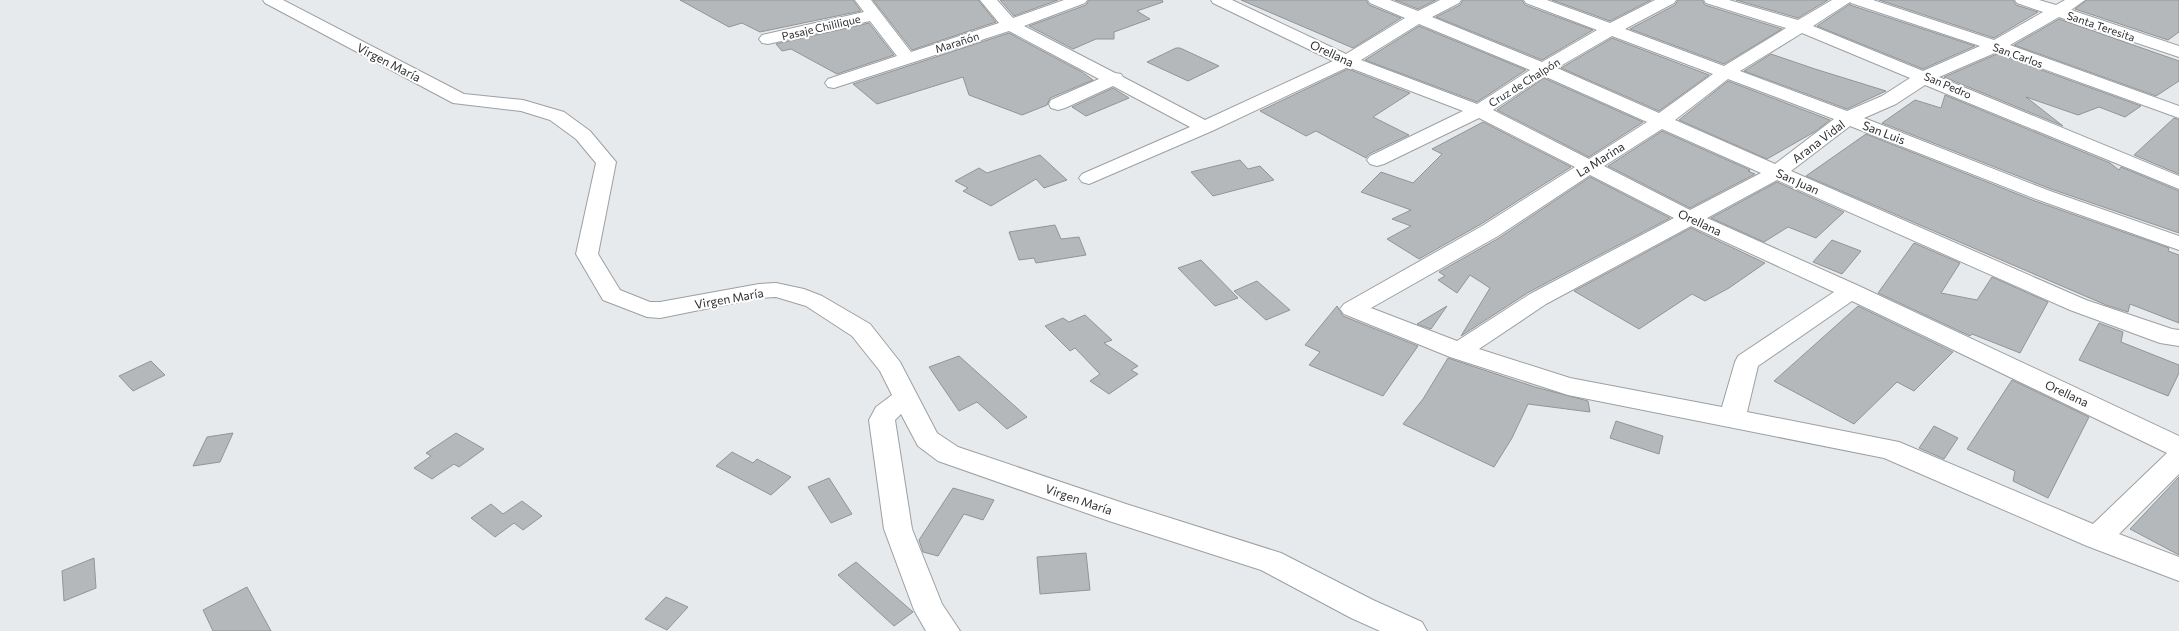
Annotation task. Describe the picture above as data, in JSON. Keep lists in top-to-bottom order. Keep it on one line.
{"streets":{"street":["Santa Teresita","Pasaje Chililique","Marañón","Orellana","San Carlos","Virgen María","Cruz de Chalpón","San Pedro","San Luis","Arana Vidal","La Marina","San Juan"]},"crossings":[["Santa Teresita","Arana Vidal"],["Orellana","Cruz de Chalpón"],["Orellana","Arana Vidal"],["Orellana","La Marina"],["San Carlos","Arana Vidal"],["Cruz de Chalpón","San Luis"],["Cruz de Chalpón","San Juan"],["San Pedro","Arana Vidal"],["San Pedro","La Marina"],["San Luis","Arana Vidal"],["San Luis","La Marina"],["Arana Vidal","La Marina"],["Arana Vidal","San Juan"],["La Marina","San Juan"]]}
